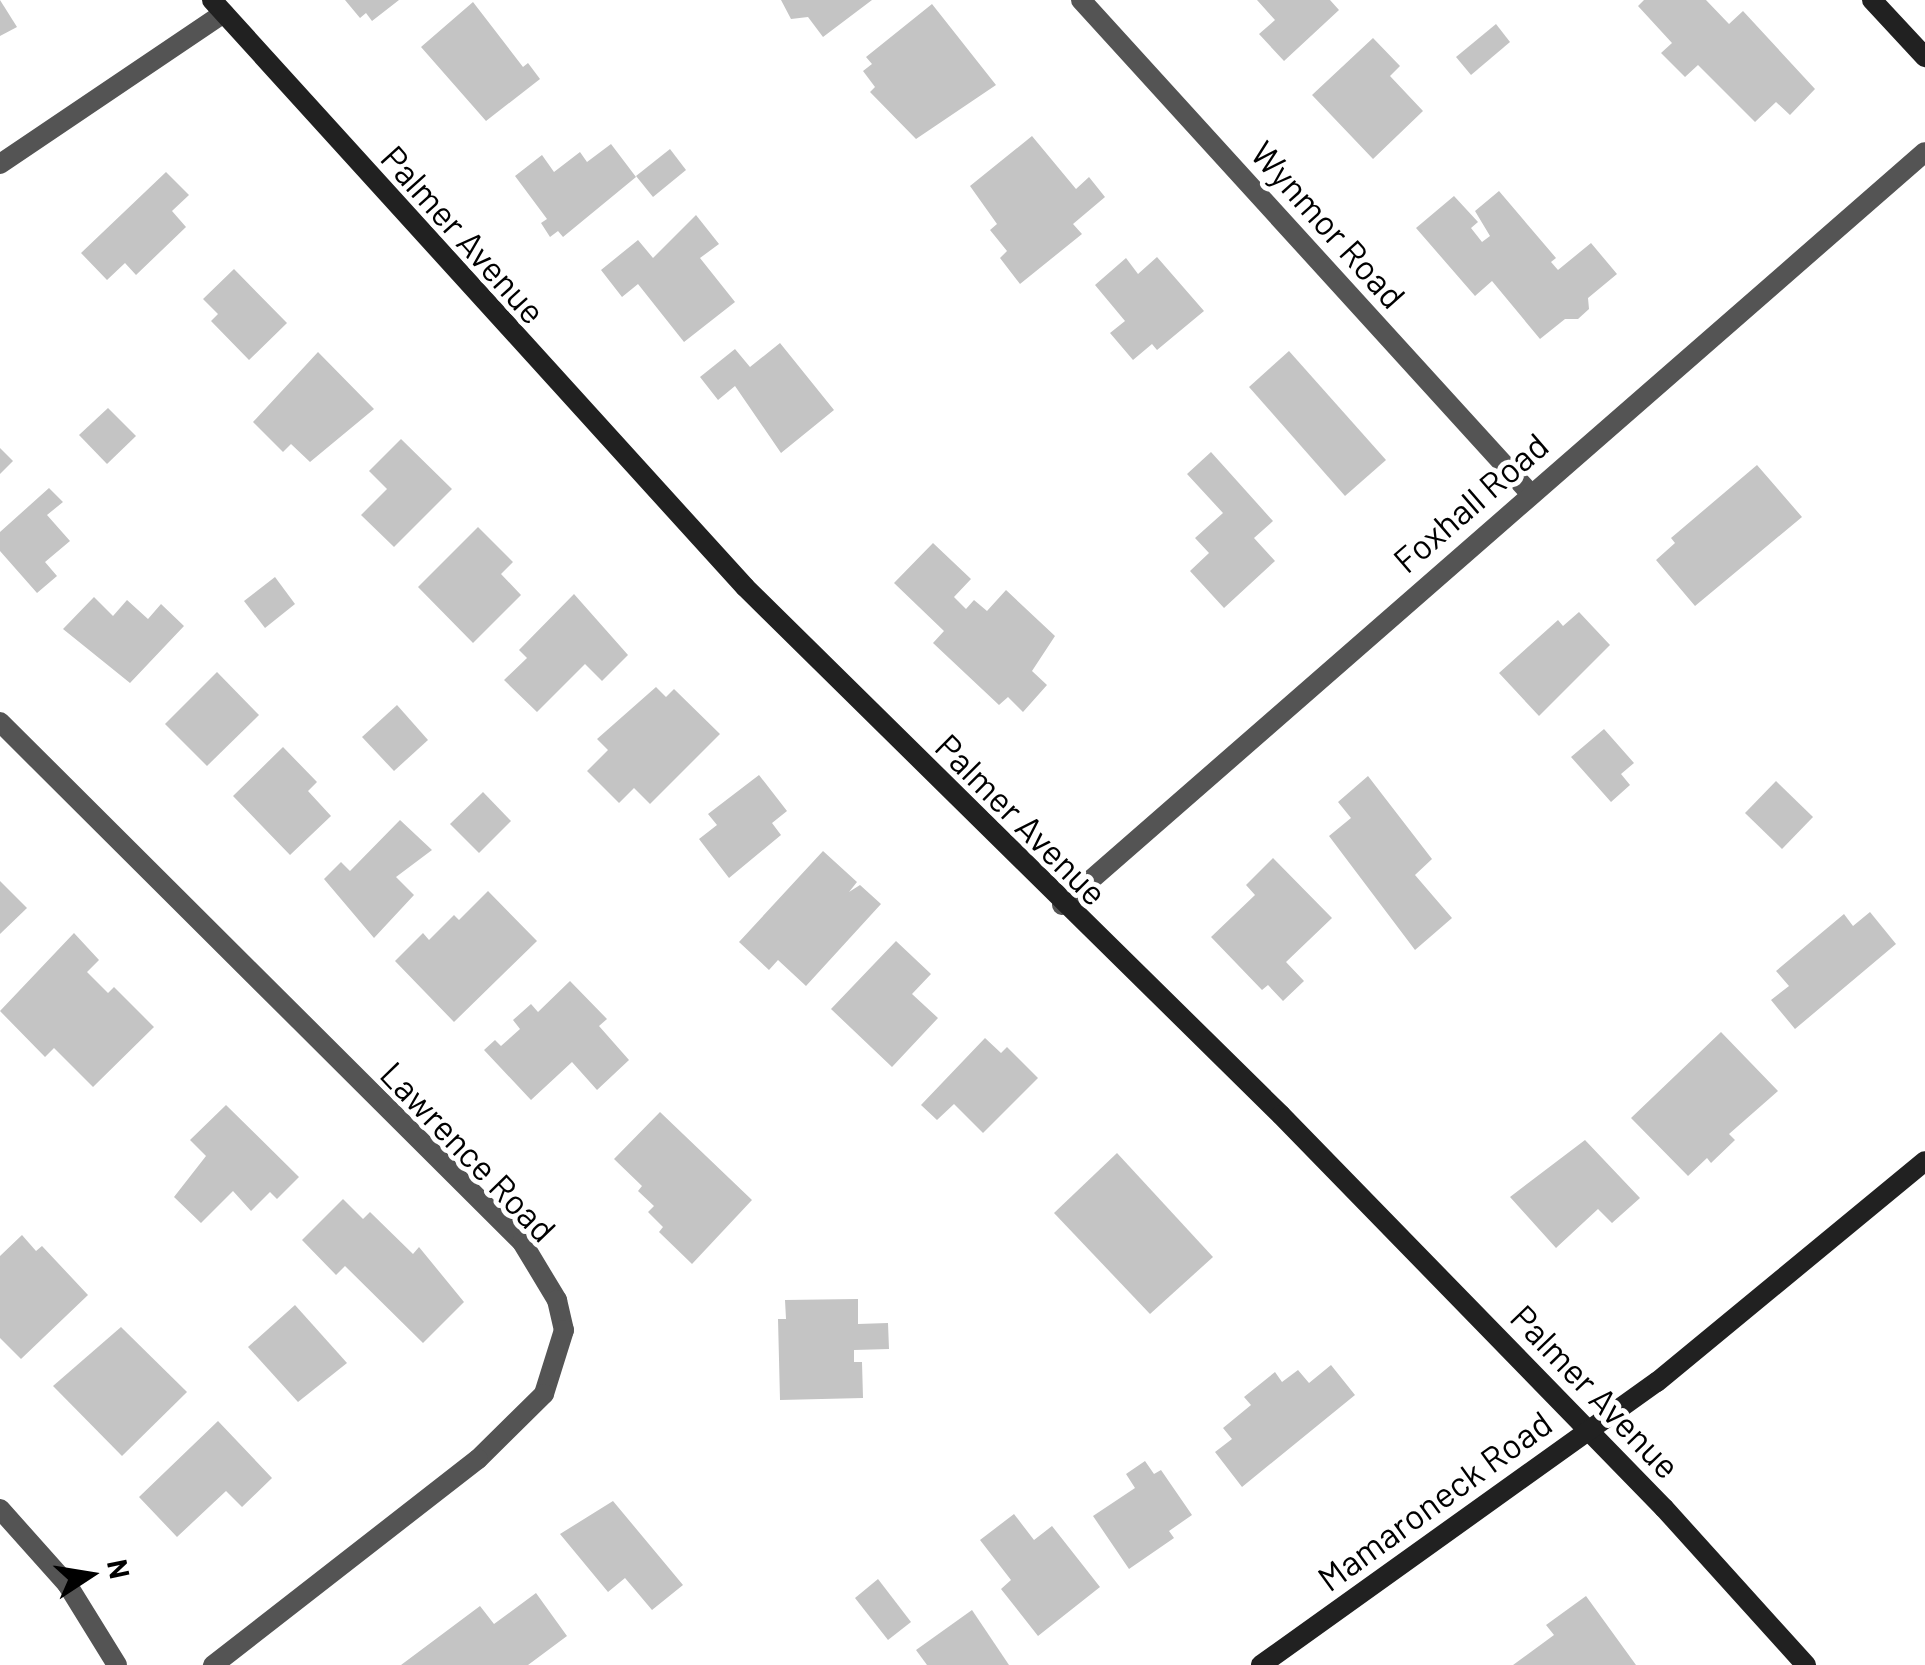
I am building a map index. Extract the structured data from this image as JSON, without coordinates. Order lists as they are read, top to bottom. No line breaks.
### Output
{"streets":{"main road":["Palmer Avenue","Mamaroneck Road"],"street":["Wynmor Road","Foxhall Road","Lawrence Road"]},"crossings":[["Wynmor Road","Foxhall Road"],["Palmer Avenue","Foxhall Road"],["Palmer Avenue","Mamaroneck Road"]],"north":"right"}
